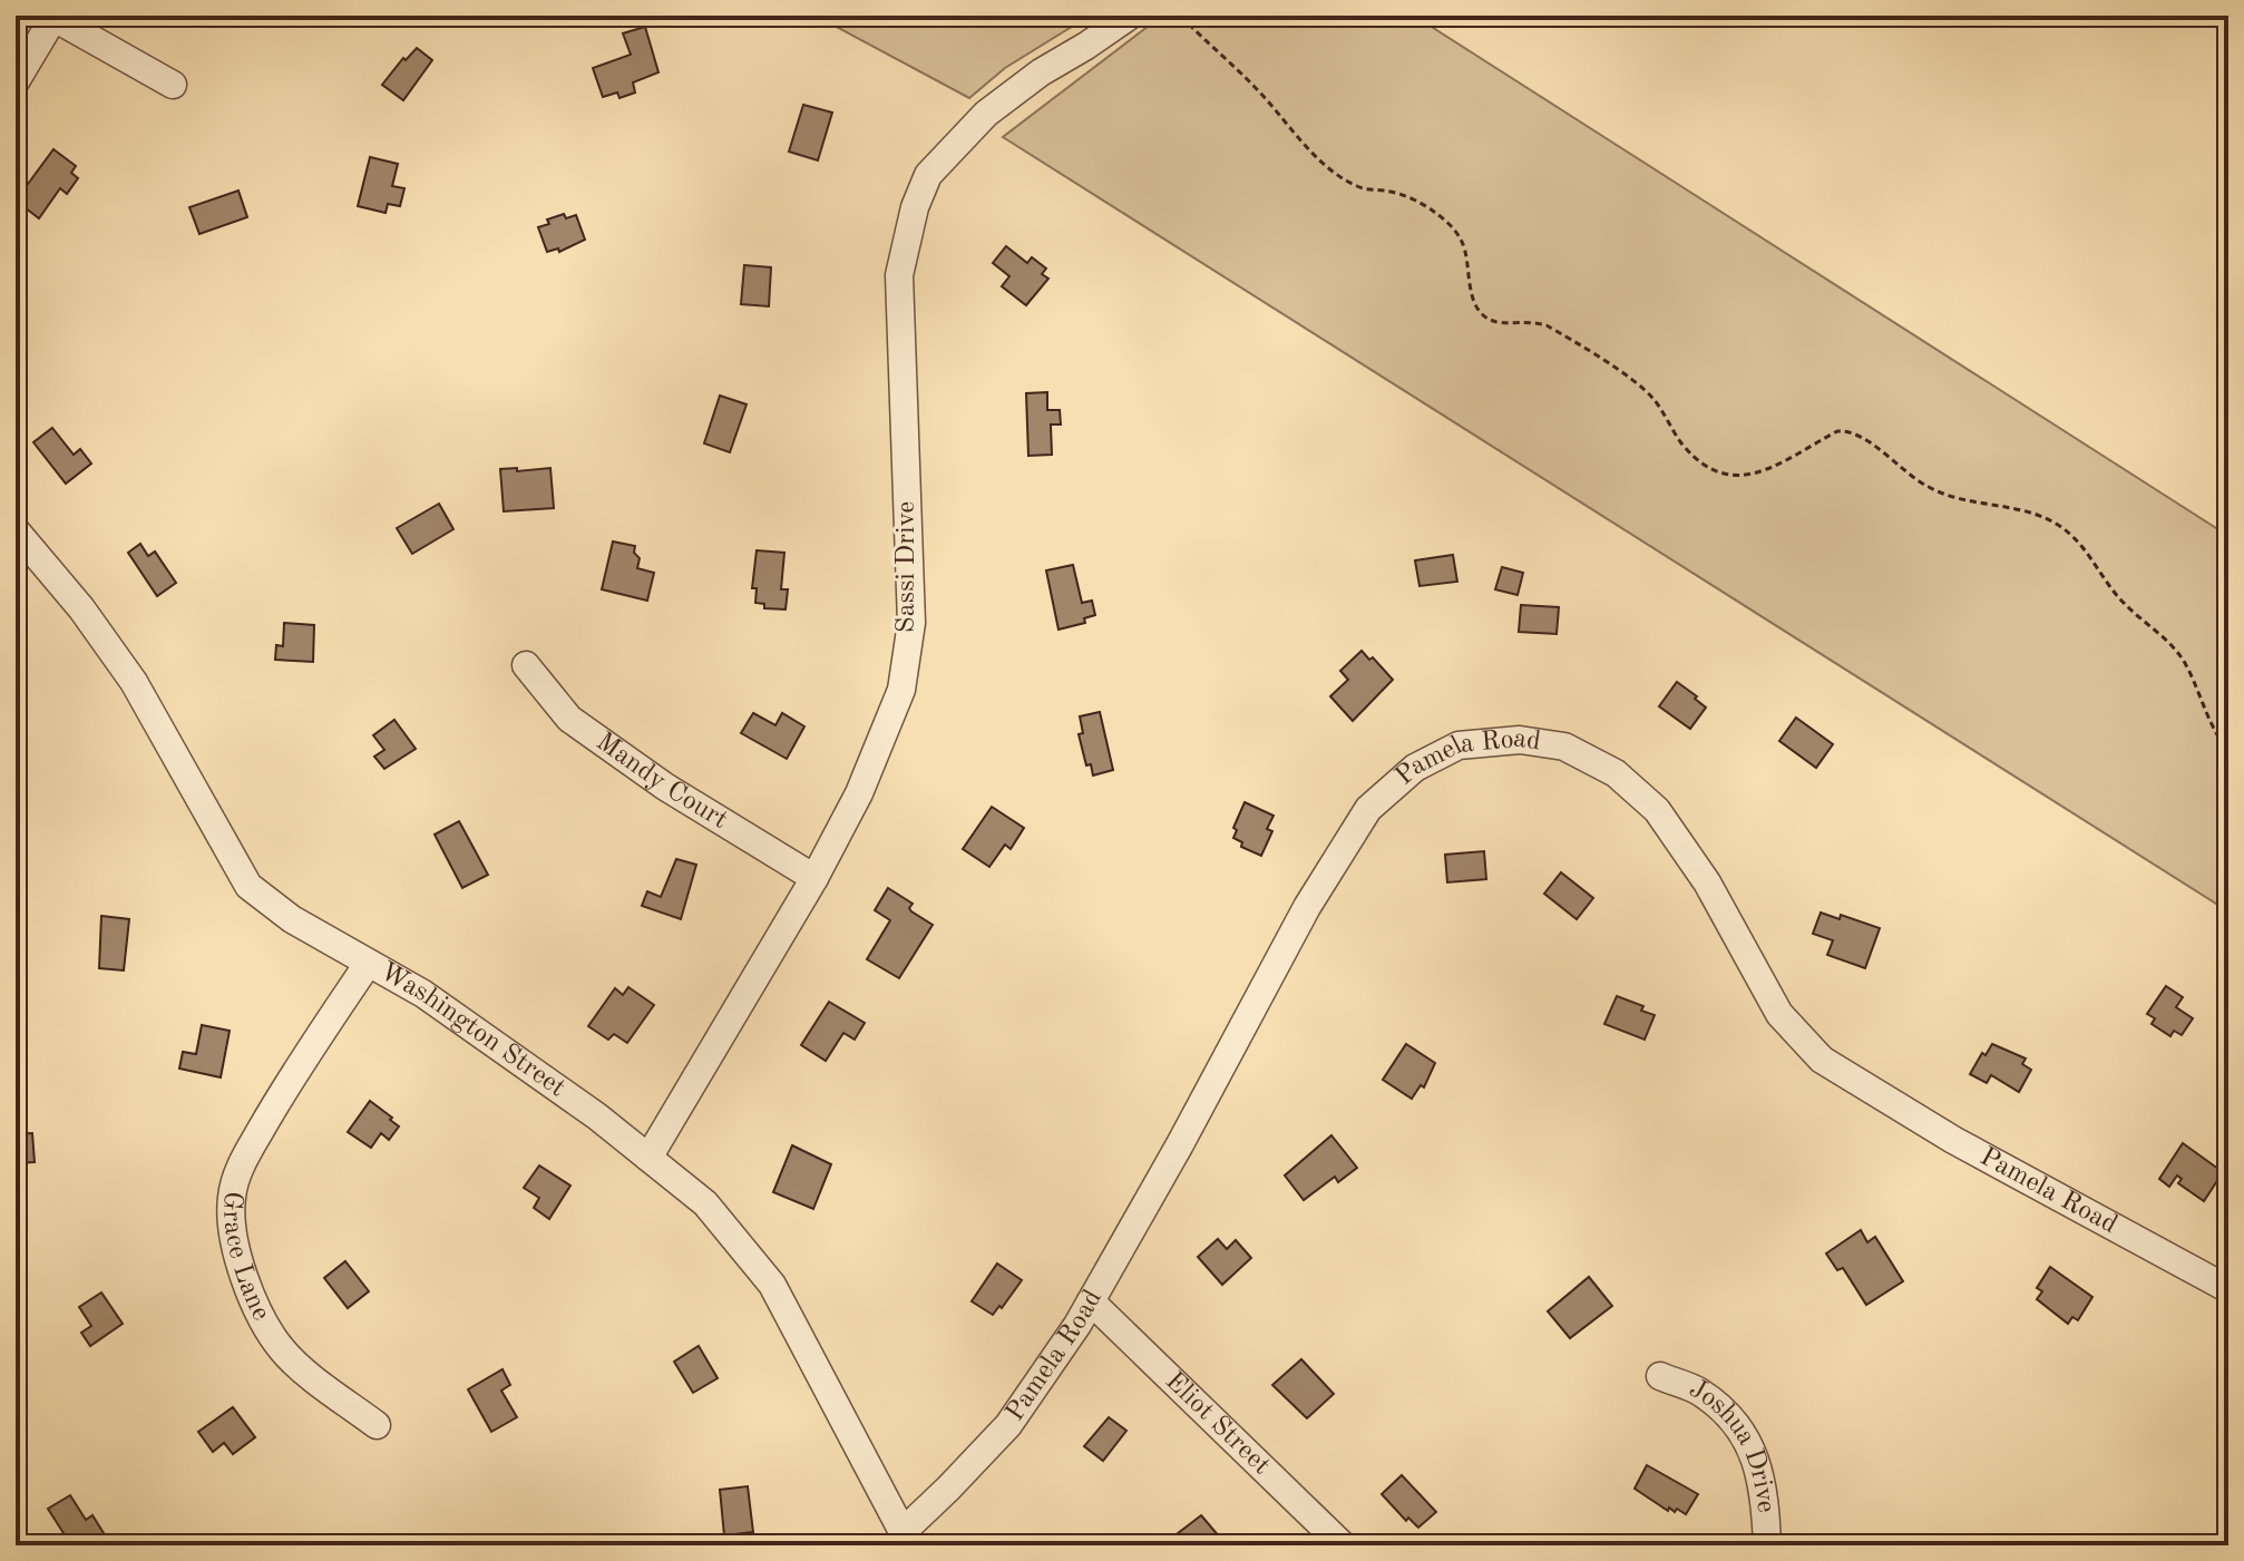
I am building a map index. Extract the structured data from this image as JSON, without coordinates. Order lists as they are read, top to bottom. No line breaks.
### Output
{"streets":{"street":["Sassi Drive","Pamela Road","Mandy Court","Washington Street","Grace Lane","Eliot Street","Joshua Drive"]},"crossings":[["Sassi Drive","Mandy Court"],["Sassi Drive","Washington Street"],["Pamela Road","Washington Street"],["Pamela Road","Eliot Street"],["Washington Street","Grace Lane"]]}
